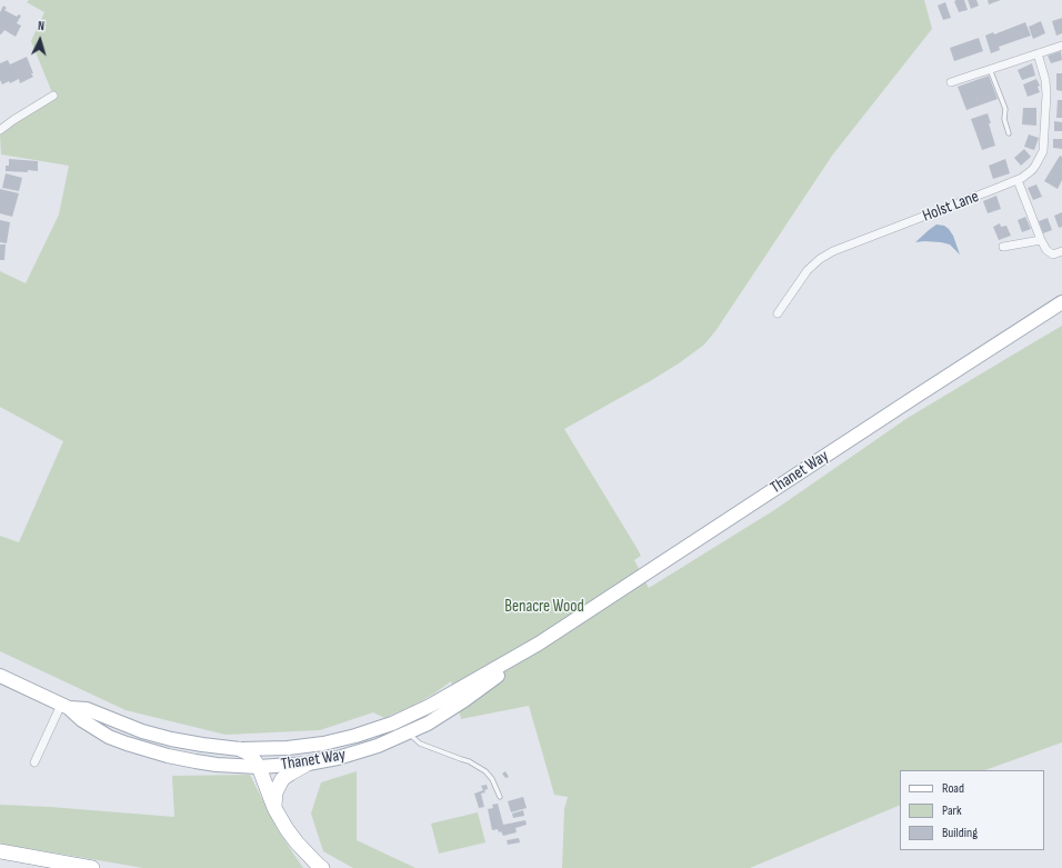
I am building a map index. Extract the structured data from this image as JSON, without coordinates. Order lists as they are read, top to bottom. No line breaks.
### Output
{"streets":{"main road":["Thanet Way"],"street":["Holst Lane"]},"parks":["Benacre Wood"],"legend":["Road","Park","Building"],"north":"top"}
